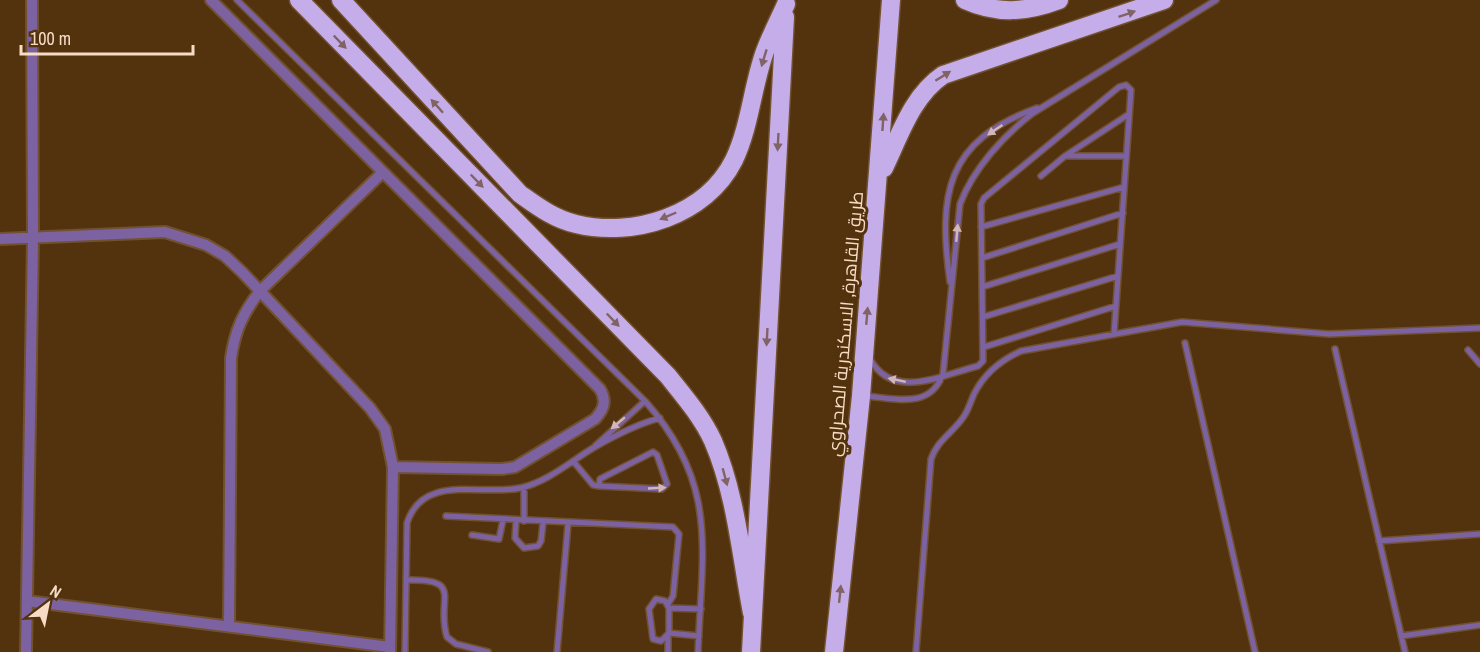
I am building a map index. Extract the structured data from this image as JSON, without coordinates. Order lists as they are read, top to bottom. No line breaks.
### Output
{"streets":{"highway":["طريق القاهرة, الاسكندرية الصحراوي"]},"scale_bar":"100 m","north":"top right"}
